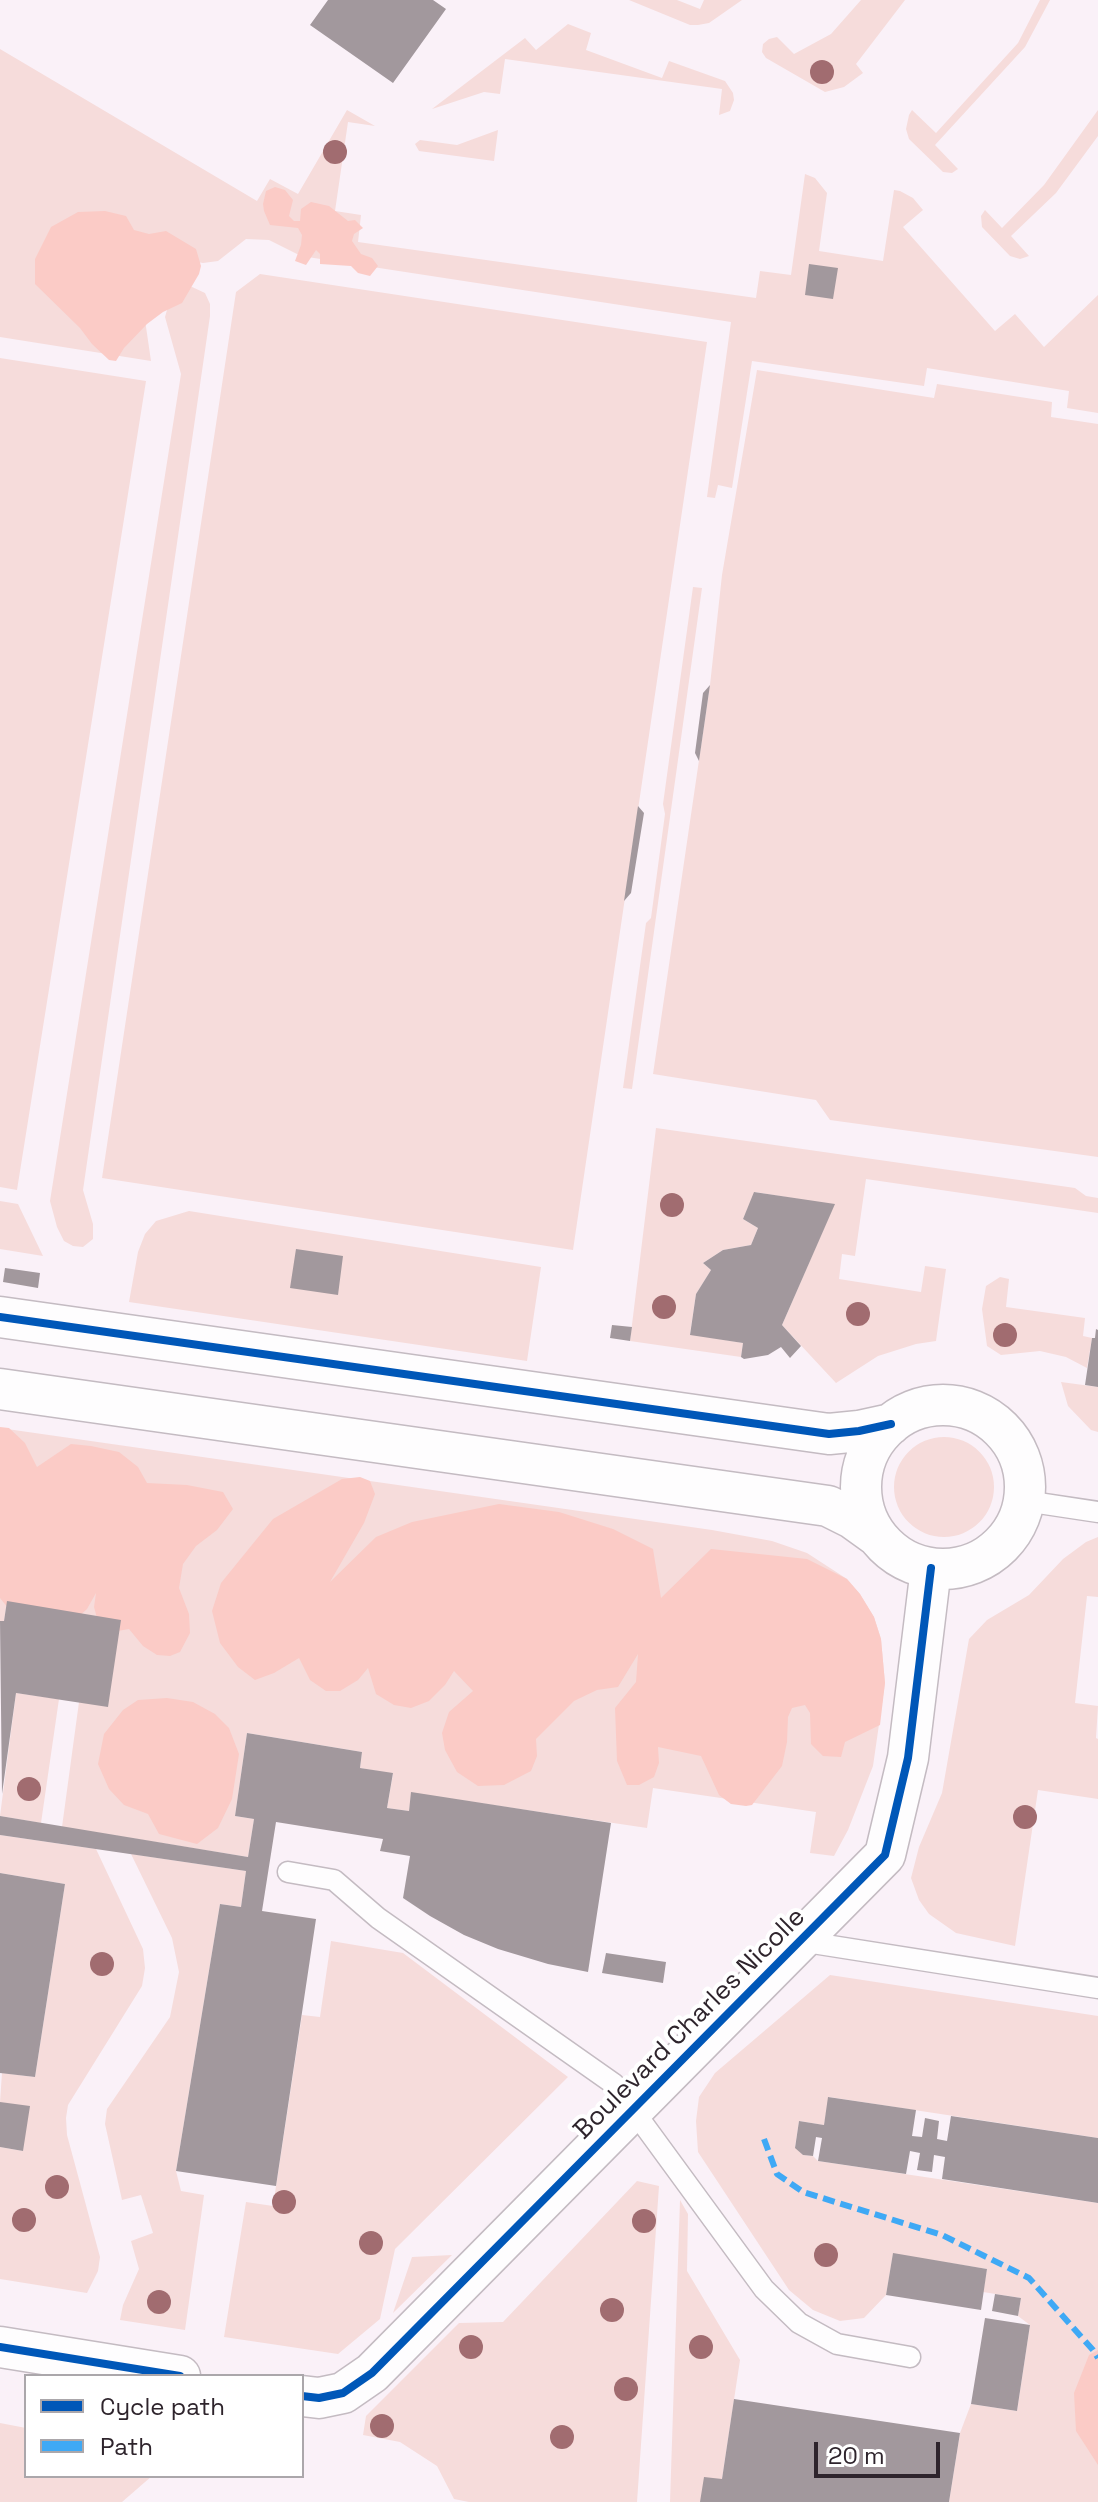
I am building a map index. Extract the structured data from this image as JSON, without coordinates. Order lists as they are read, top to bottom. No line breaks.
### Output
{"streets":{"street":["Boulevard Charles Nicolle"]},"legend":["Cycle path","Path"],"scale_bar":"20 m"}
